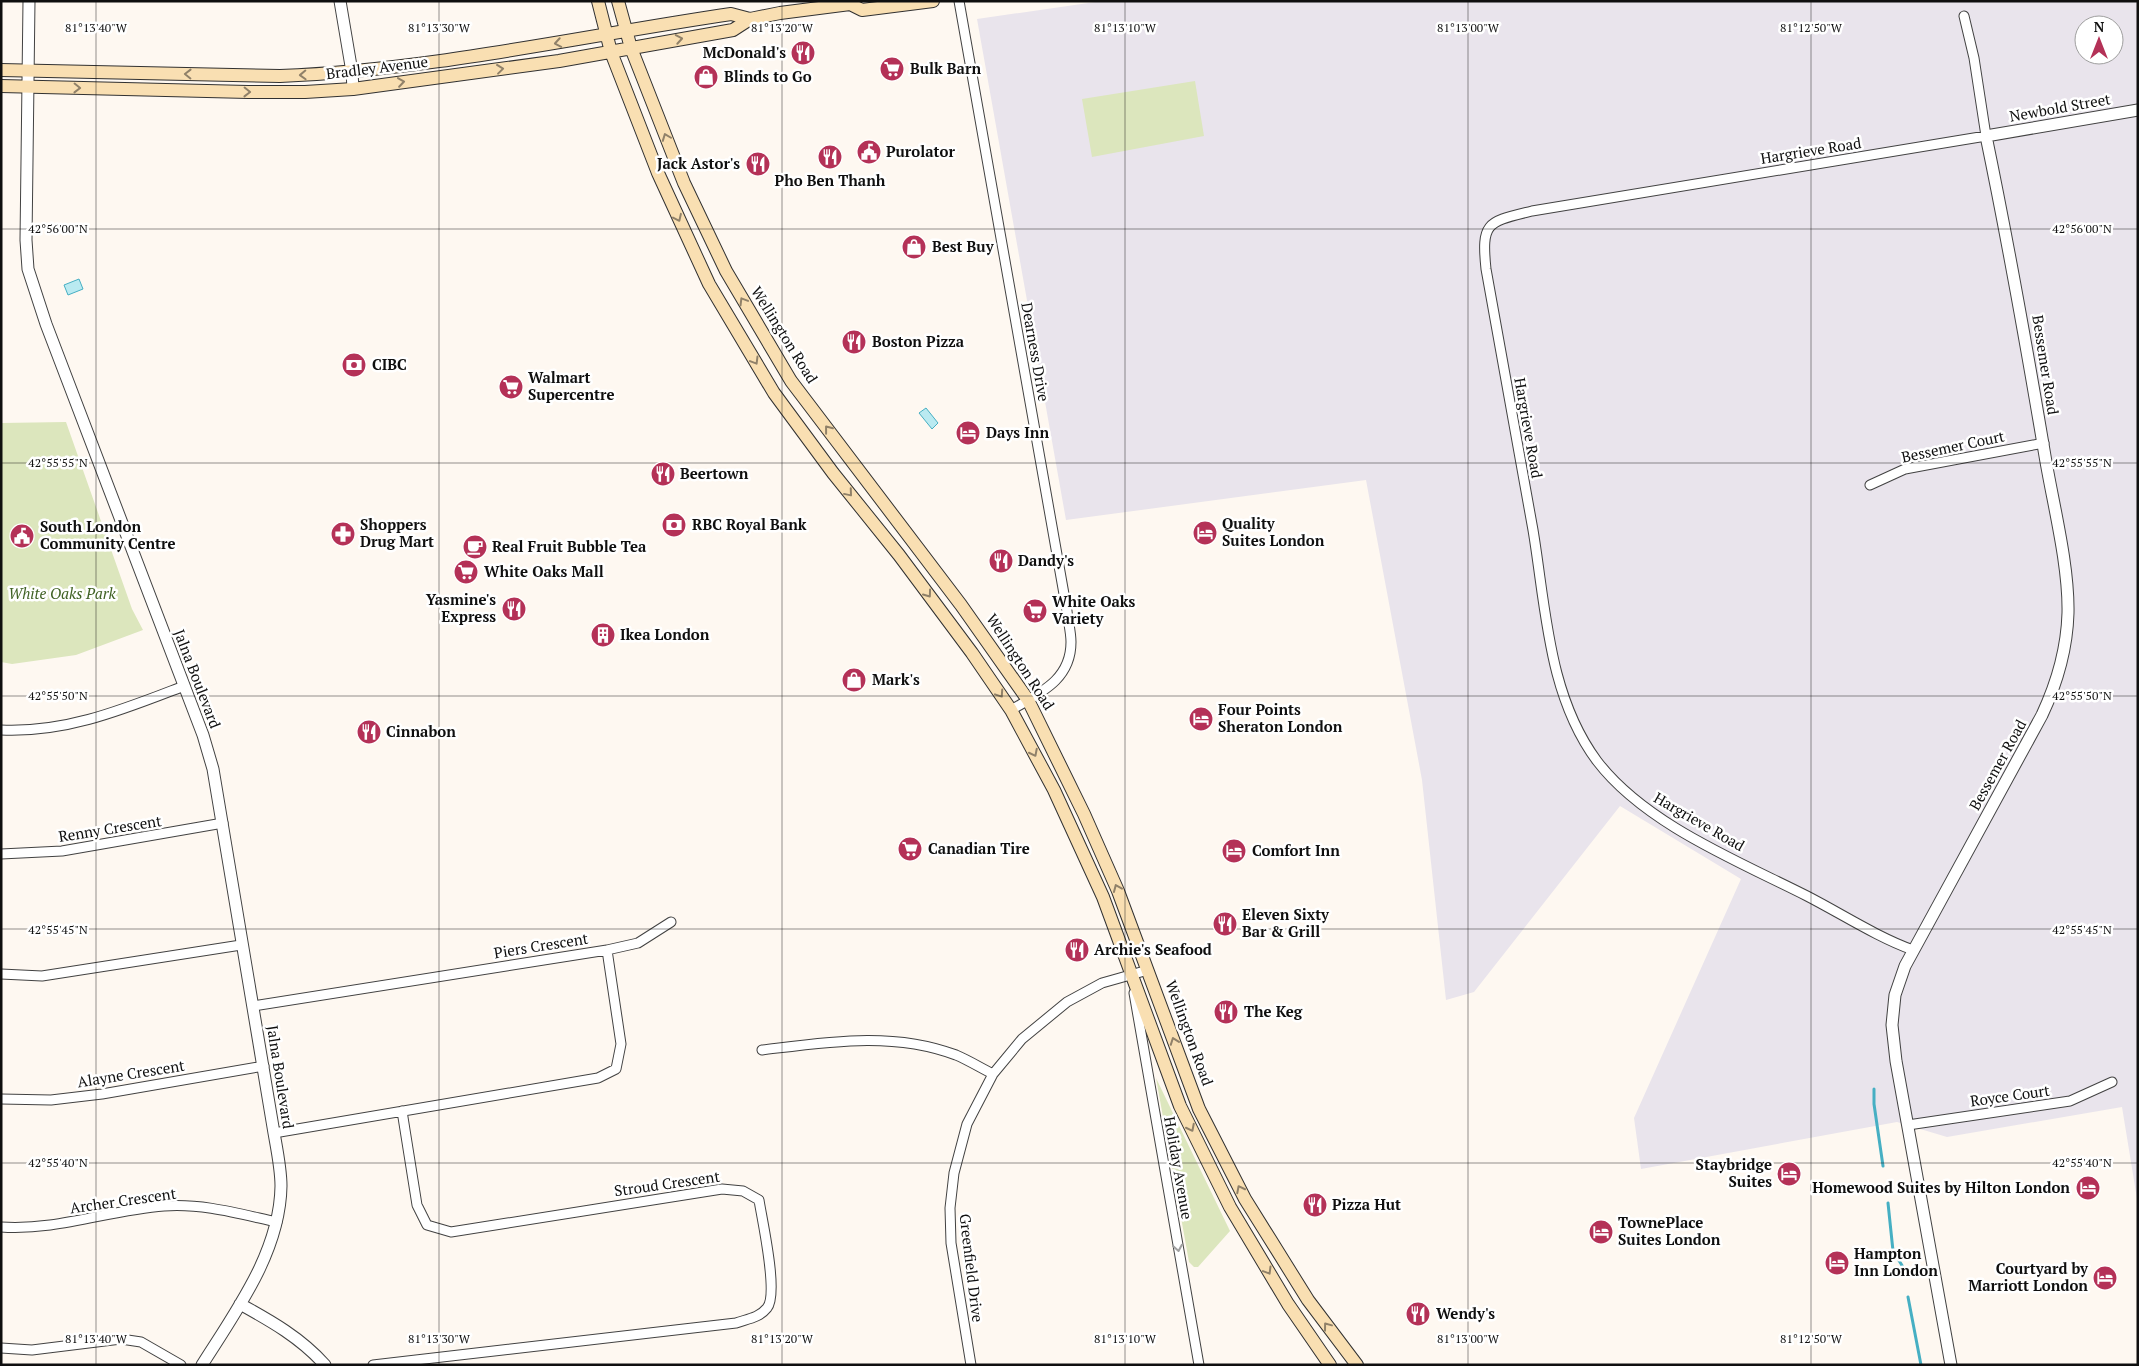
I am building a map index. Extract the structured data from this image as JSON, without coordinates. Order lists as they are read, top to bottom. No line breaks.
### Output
{"streets":{"main road":["Bradley Avenue","Wellington Road"],"street":["Newbold Street","Hargrieve Road","Dearness Drive","Bessemer Road","Bessemer Court","Jalna Boulevard","Renny Crescent","Piers Crescent","Alayne Crescent","Royce Court","Holiday Avenue","Stroud Crescent","Archer Crescent","Greenfield Drive"]},"crossings":[["Bradley Avenue","Wellington Road"],["Bradley Avenue","Jalna Boulevard"],["Newbold Street","Hargrieve Road"],["Newbold Street","Bessemer Road"],["Hargrieve Road","Bessemer Road"],["Wellington Road","Dearness Drive"],["Wellington Road","Greenfield Drive"],["Bessemer Road","Bessemer Court"],["Bessemer Road","Royce Court"],["Jalna Boulevard","Renny Crescent"],["Jalna Boulevard","Piers Crescent"],["Jalna Boulevard","Alayne Crescent"],["Jalna Boulevard","Archer Crescent"],["Piers Crescent","Stroud Crescent"],["Holiday Avenue","Greenfield Drive"]],"one_way":["Holiday Avenue"],"parks":["White Oaks Park"],"places":{"restaurant":["McDonald's","Pho Ben Thanh","Jack Astor's","Boston Pizza","Beertown","Dandy's","Yasmine's Express","Cinnabon","Eleven Sixty Bar & Grill","Archie's Seafood","The Keg","Pizza Hut","Wendy's"],"supermarket":["Bulk Barn","Walmart Supercentre","White Oaks Mall","White Oaks Variety","Canadian Tire"],"shop":["Blinds to Go","Best Buy","Mark's"],"public building":["Purolator","South London Community Centre"],"bank":["CIBC","RBC Royal Bank"],"hotel":["Days Inn","Quality Suites London","Four Points Sheraton London","Comfort Inn","Staybridge Suites","Homewood Suites by Hilton London","TownePlace Suites London","Hampton Inn London","Courtyard by Marriott London"],"pharmacy":["Shoppers Drug Mart"],"cafe":["Real Fruit Bubble Tea"],"building":["Ikea London"]},"north":"top","coordinates":["81°13'40\"W","81°13'30\"W","81°13'20\"W","81°13'10\"W","81°13'00\"W","81°12'50\"W","42°56'00\"N","42°55'55\"N","42°55'50\"N","42°55'45\"N","42°55'40\"N"]}
